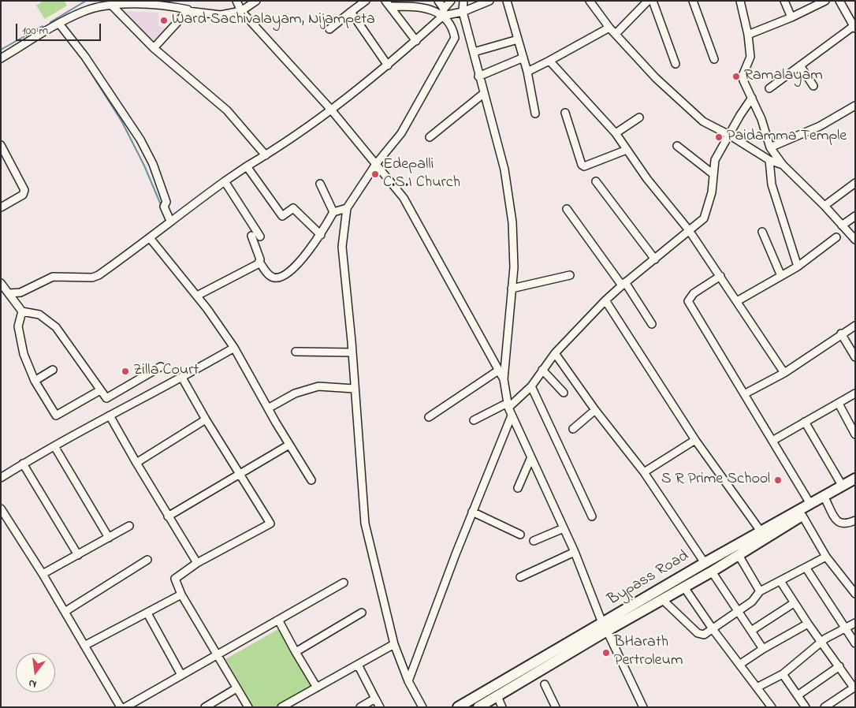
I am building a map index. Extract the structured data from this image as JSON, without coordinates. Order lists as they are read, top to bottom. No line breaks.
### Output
{"streets":{"main road":["Bypass Road"]},"places":["Ward Sachivalayam, Nijampeta","Ramalayam","Paidamma Temple","Edepalli C.S.I Church","Zilla Court","S R Prime School","BHarath Pertroleum"],"scale_bar":"100 m","north":"bottom"}
